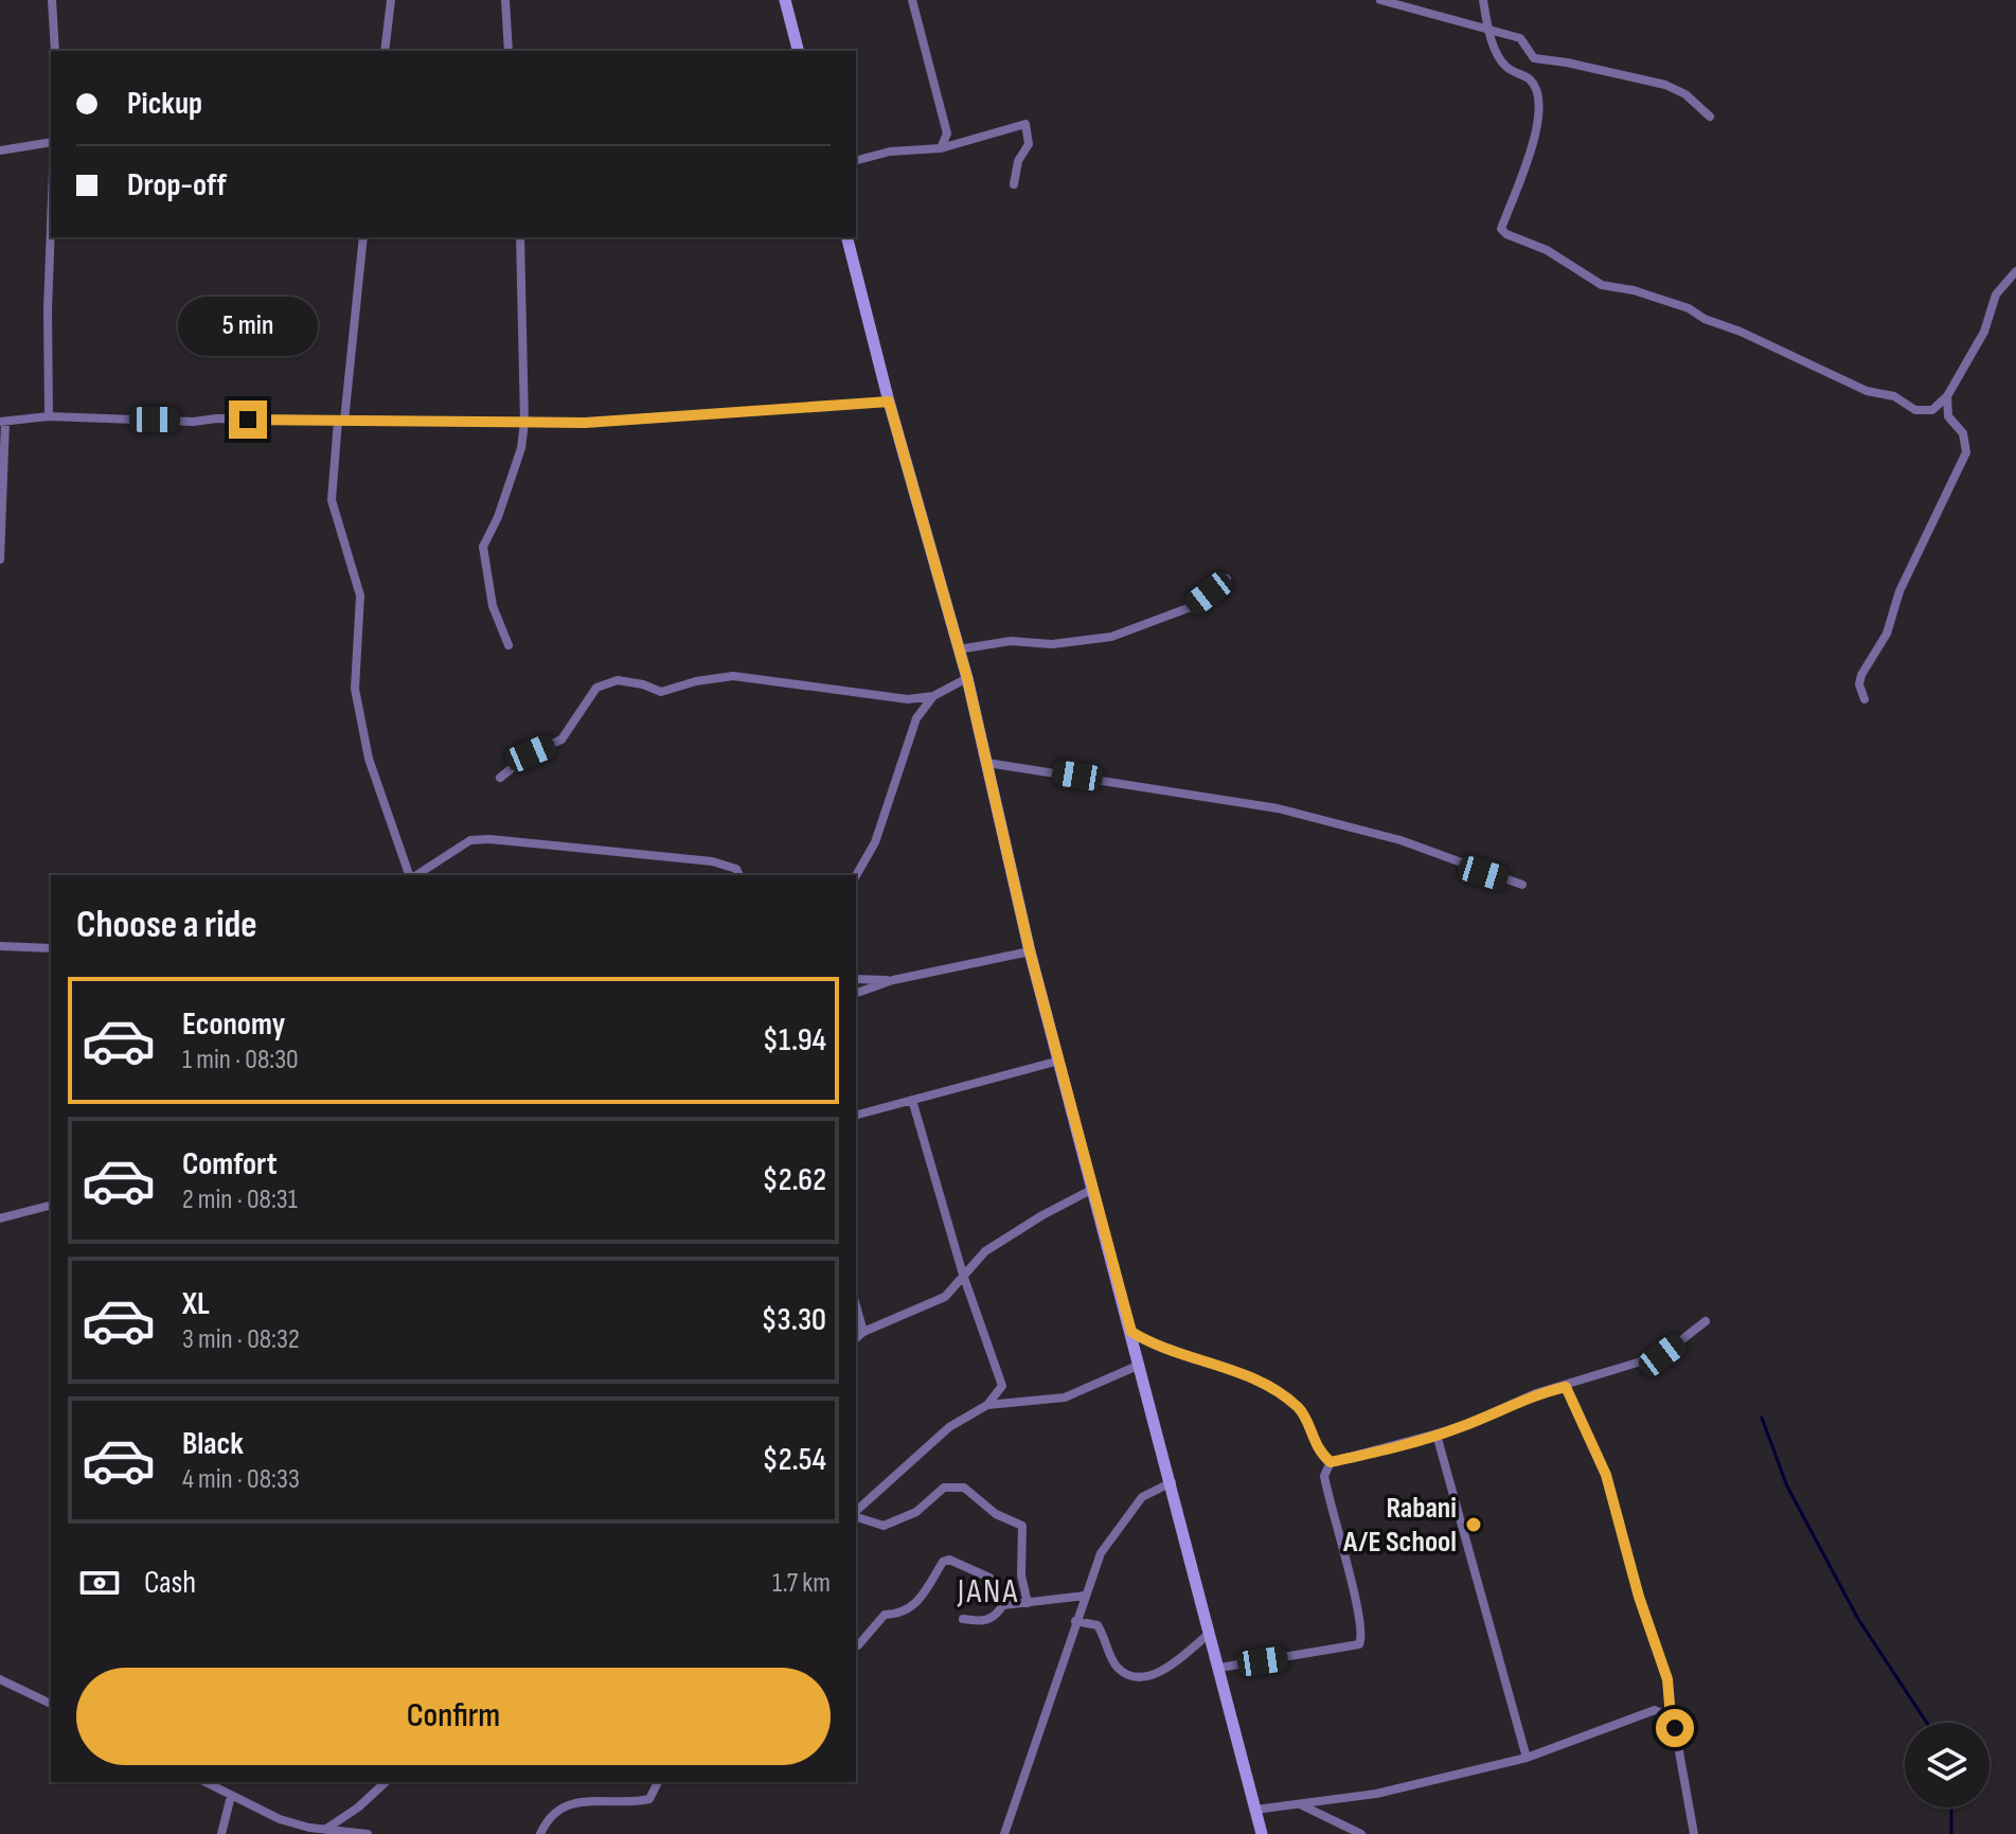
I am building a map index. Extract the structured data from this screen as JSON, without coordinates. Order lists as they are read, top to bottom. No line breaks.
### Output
{"districts":["JANA"],"places":["Rabani A/E School"],"page":{"banner":["Pickup","Drop-off"],"bubble":"5 min","heading":"Choose a ride","list":[{"name":"Economy","note":"1 min · 08:30","value":"$1.94"},{"name":"Comfort","note":"2 min · 08:31","value":"$2.62"},{"name":"XL","note":"3 min · 08:32","value":"$3.30"},{"name":"Black","note":"4 min · 08:33","value":"$2.54"}],"pay":["Cash","1.7 km"],"buttons":"Confirm"}}
